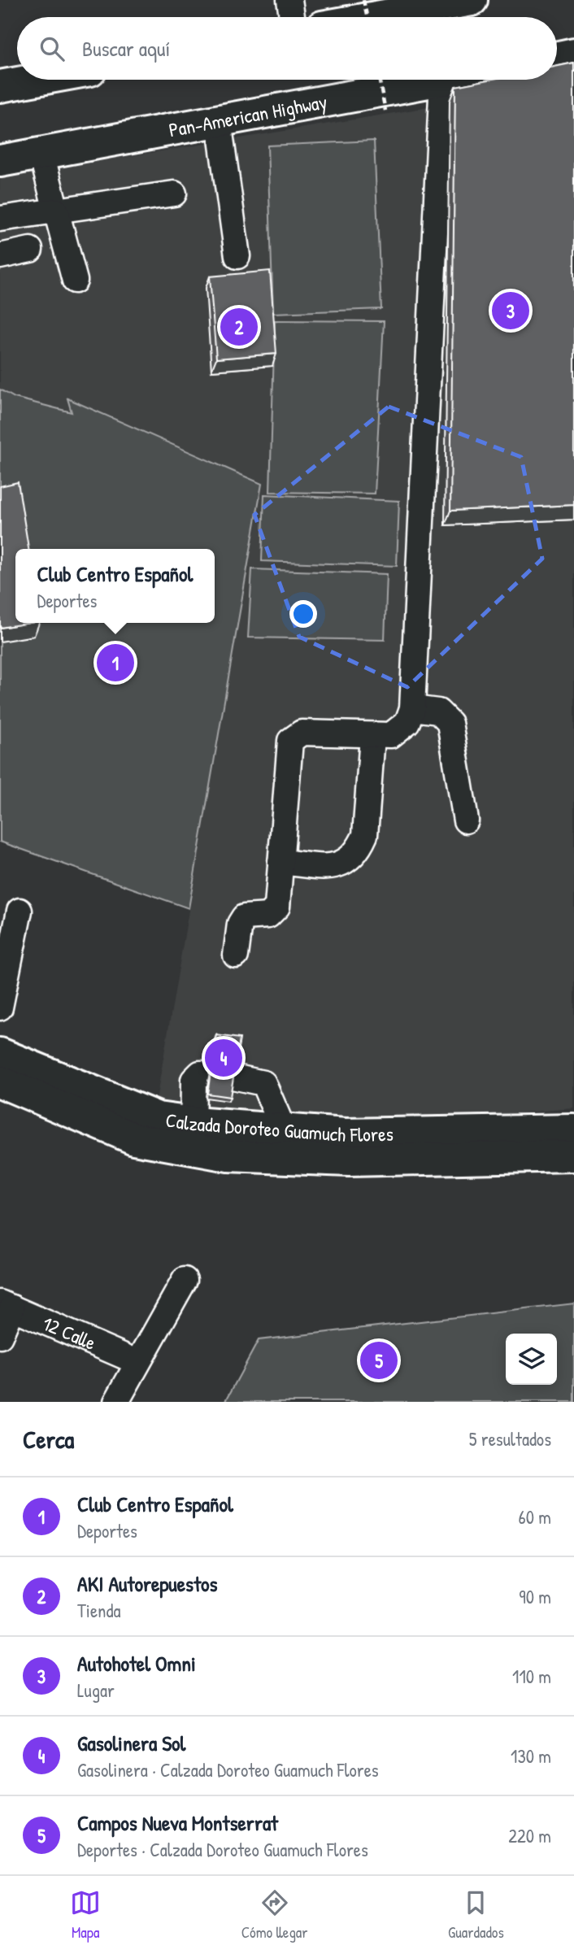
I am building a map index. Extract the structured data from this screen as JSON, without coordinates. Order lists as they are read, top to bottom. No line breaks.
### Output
{"streets":{"main road":["Pan-American Highway","Calzada Doroteo Guamuch Flores"],"street":["12 Calle"]},"page":{"search":"Buscar aquí","pins":["3","2","1","4","5"],"popup":["Club Centro Español","Deportes"],"heading":["Cerca","5 resultados"],"list":[{"mark":"1","name":"Club Centro Español","note":"Deportes","value":"60 m"},{"mark":"2","name":"AKI Autorepuestos","note":"Tienda","value":"90 m"},{"mark":"3","name":"Autohotel Omni","note":"Lugar","value":"110 m"},{"mark":"4","name":"Gasolinera Sol","note":"Gasolinera · Calzada Doroteo Guamuch Flores","value":"130 m"},{"mark":"5","name":"Campos Nueva Montserrat","note":"Deportes · Calzada Doroteo Guamuch Flores","value":"220 m"}],"nav":["Mapa","Cómo llegar","Guardados"]}}
